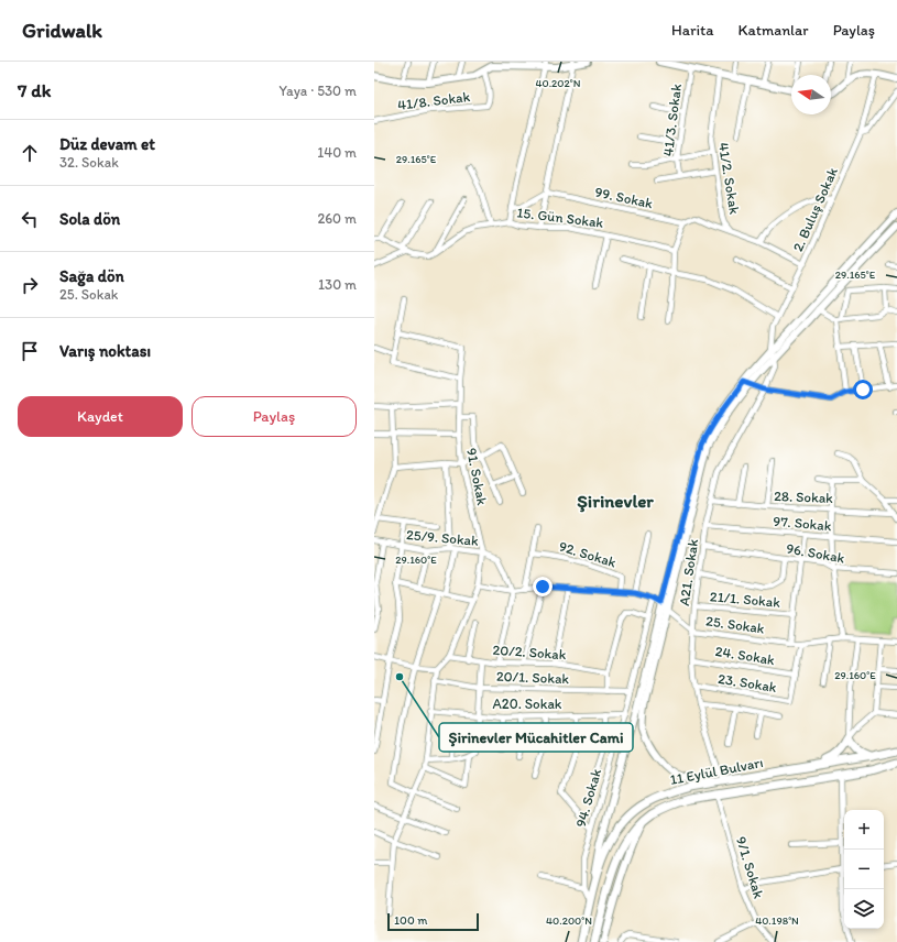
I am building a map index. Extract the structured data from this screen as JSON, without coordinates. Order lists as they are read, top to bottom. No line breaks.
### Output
{"streets":{"main road":["11 Eylül Bulvarı"],"street":["41/8. Sokak","41/3. Sokak","41/2. Sokak","99. Sokak","2. Buluş Sokak","15. Gün Sokak","91. Sokak","28. Sokak","97. Sokak","25/9. Sokak","96. Sokak","92. Sokak","A21. Sokak","21/1. Sokak","25. Sokak","20/2. Sokak","24. Sokak","20/1. Sokak","23. Sokak","A20. Sokak","94. Sokak","9/1. Sokak"]},"crossings":[["41/2. Sokak","99. Sokak"],["99. Sokak","2. Buluş Sokak"],["2. Buluş Sokak","A21. Sokak"],["91. Sokak","25/9. Sokak"],["28. Sokak","A21. Sokak"],["97. Sokak","A21. Sokak"],["25/9. Sokak","25. Sokak"],["96. Sokak","A21. Sokak"],["92. Sokak","25. Sokak"],["A21. Sokak","21/1. Sokak"],["A21. Sokak","25. Sokak"],["A21. Sokak","24. Sokak"],["A21. Sokak","23. Sokak"],["A21. Sokak","11 Eylül Bulvarı"],["25. Sokak","23. Sokak"],["25. Sokak","94. Sokak"],["24. Sokak","23. Sokak"],["20/1. Sokak","94. Sokak"],["A20. Sokak","94. Sokak"],["11 Eylül Bulvarı","94. Sokak"],["11 Eylül Bulvarı","9/1. Sokak"]],"districts":["Şirinevler"],"places":["Şirinevler Mücahitler Cami"],"scale_bar":"100 m","north":"left","page":{"header":"Gridwalk","nav":["Harita","Katmanlar","Paylaş"],"heading":["7 dk","Yaya · 530 m"],"list":[["Düz devam et","32. Sokak","140 m"],["Sola dön","260 m"],["Sağa dön","25. Sokak","130 m"],"Varış noktası"],"buttons":["Kaydet","Paylaş"],"map_buttons":["+","−"],"scale":"100 m"},"coordinates":["40.202°N","29.165°E","29.160°E","40.200°N","40.198°N"]}
